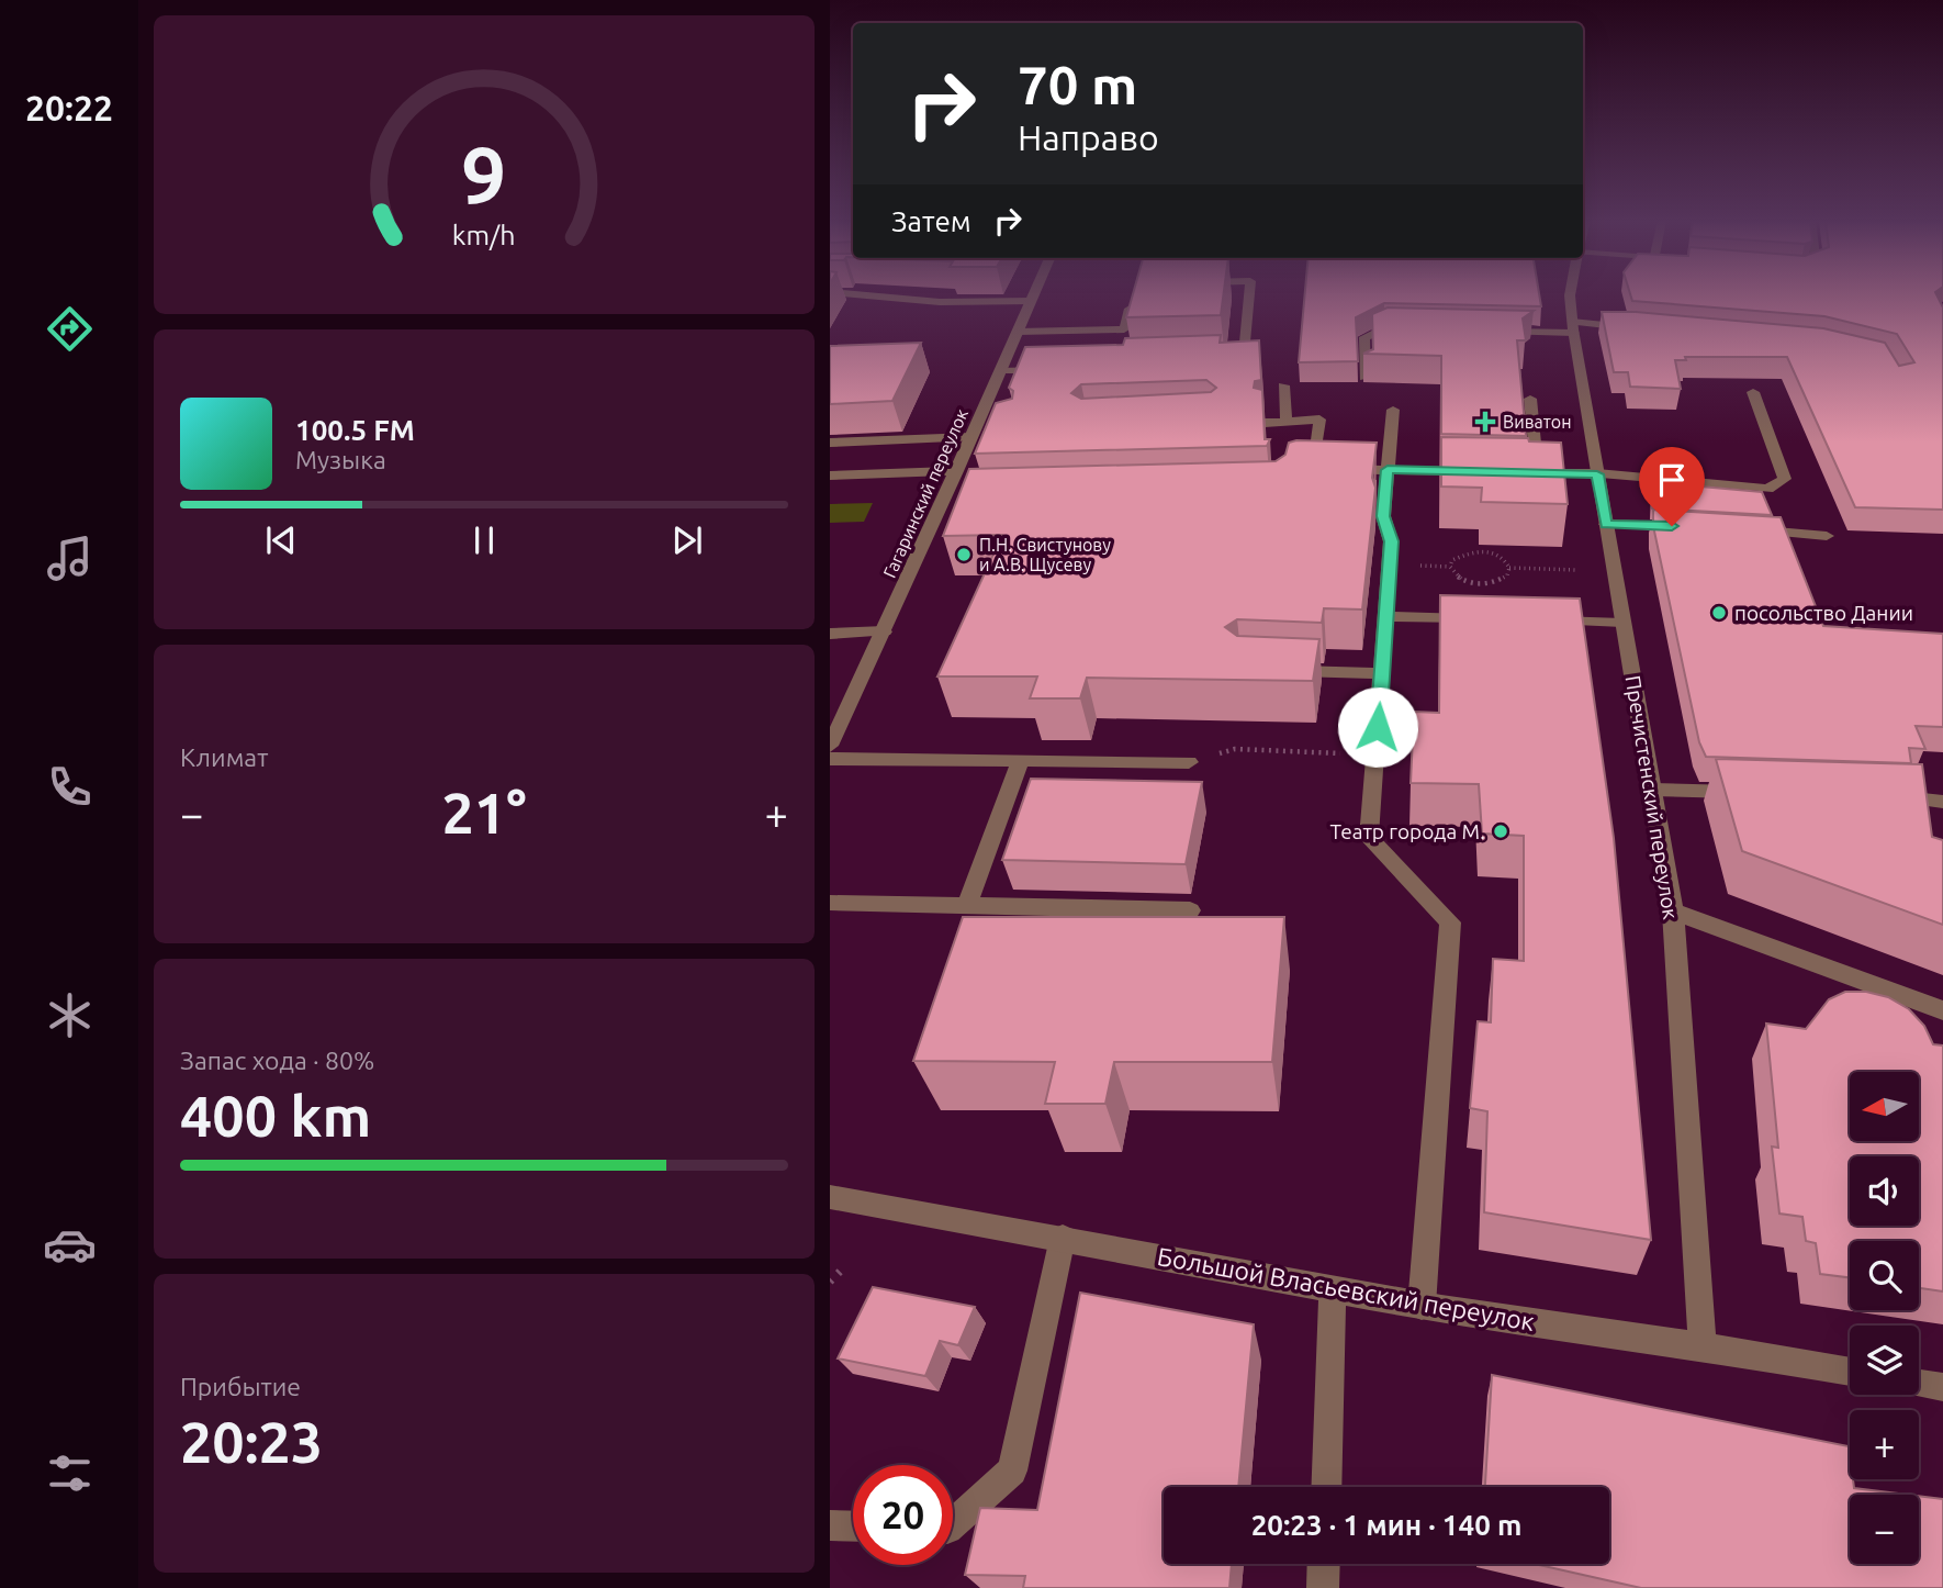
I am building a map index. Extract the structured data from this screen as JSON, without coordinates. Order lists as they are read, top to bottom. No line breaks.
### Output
{"streets":{"street":["Гагаринский переулок","Пречистенский переулок","Большой Власьевский переулок"]},"crossings":[["Пречистенский переулок","Большой Власьевский переулок"]],"places":{"health":["Виватон"],"other":["П.Н. Свистунову и А.В. Щусеву","посольство Дании","Театр города М."]},"north":"left","page":{"tabs":"20:22","turn":["70 m","Направо"],"then":"Затем","song":["100.5 FM","Музыка"],"tile":["Климат",["Запас хода · 80%","400 km"],["Прибытие","20:23"]],"heat":["−","21°","+"],"map_buttons":["+","−"],"limit":"20","trip":"20:23 · 1 мин · 140 m","gauge":["9","km/h"]}}
